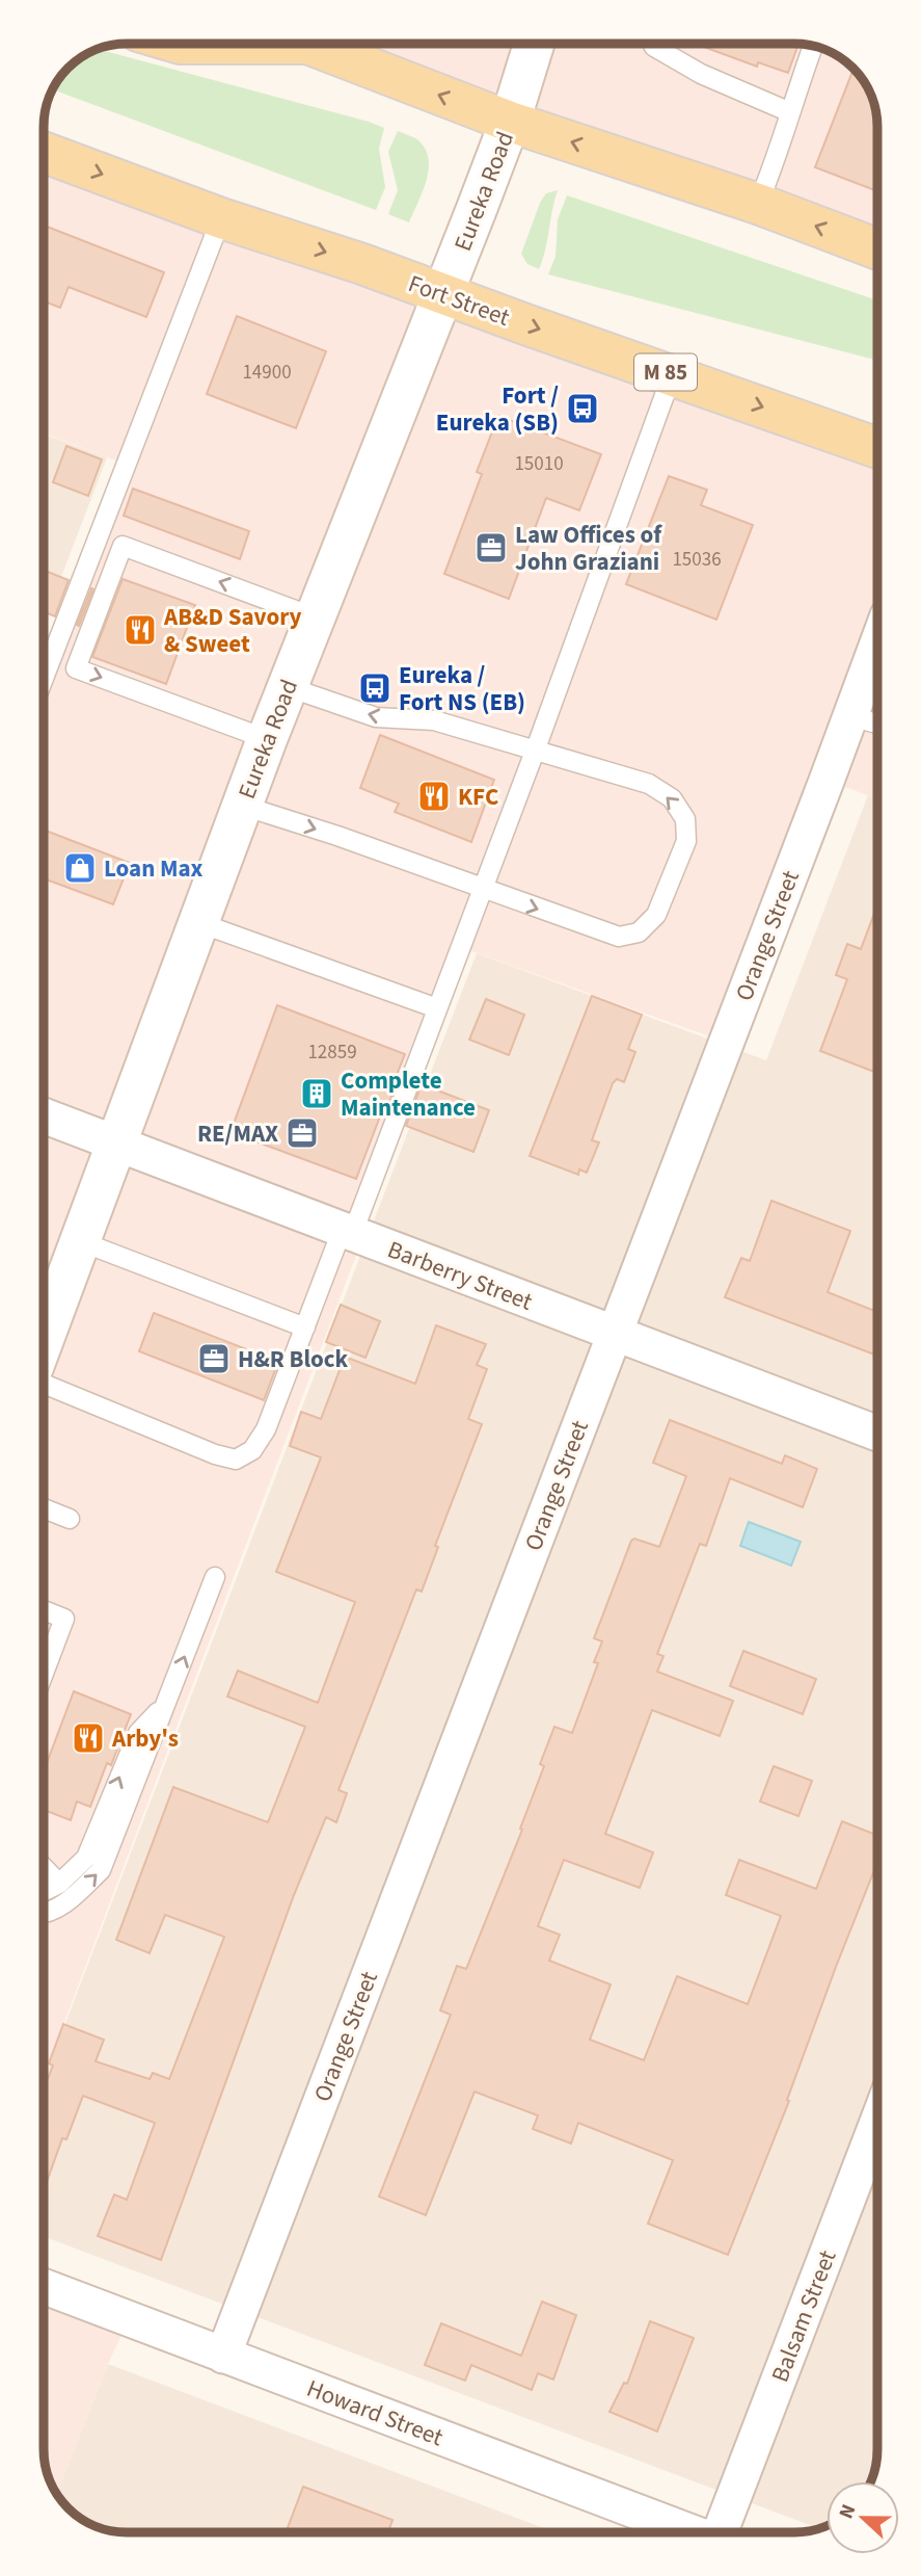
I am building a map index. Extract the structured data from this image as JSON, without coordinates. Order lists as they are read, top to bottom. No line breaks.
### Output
{"streets":{"main road":["Eureka Road","Fort Street","M 85"],"street":["Orange Street","Barberry Street","Balsam Street","Howard Street"]},"crossings":[["Eureka Road","Fort Street"],["Eureka Road","Barberry Street"],["Orange Street","Barberry Street"],["Orange Street","Howard Street"]],"places":{"bus stop":["Fort / Eureka (SB)","Eureka / Fort NS (EB)"],"office":["Law Offices of John Graziani","RE/MAX","H&R Block"],"restaurant":["AB&D Savory & Sweet","KFC","Arby's"],"shop":["Loan Max"],"building":["Complete Maintenance"]},"house_numbers":["14900","15010","15036","12859"],"north":"left"}
